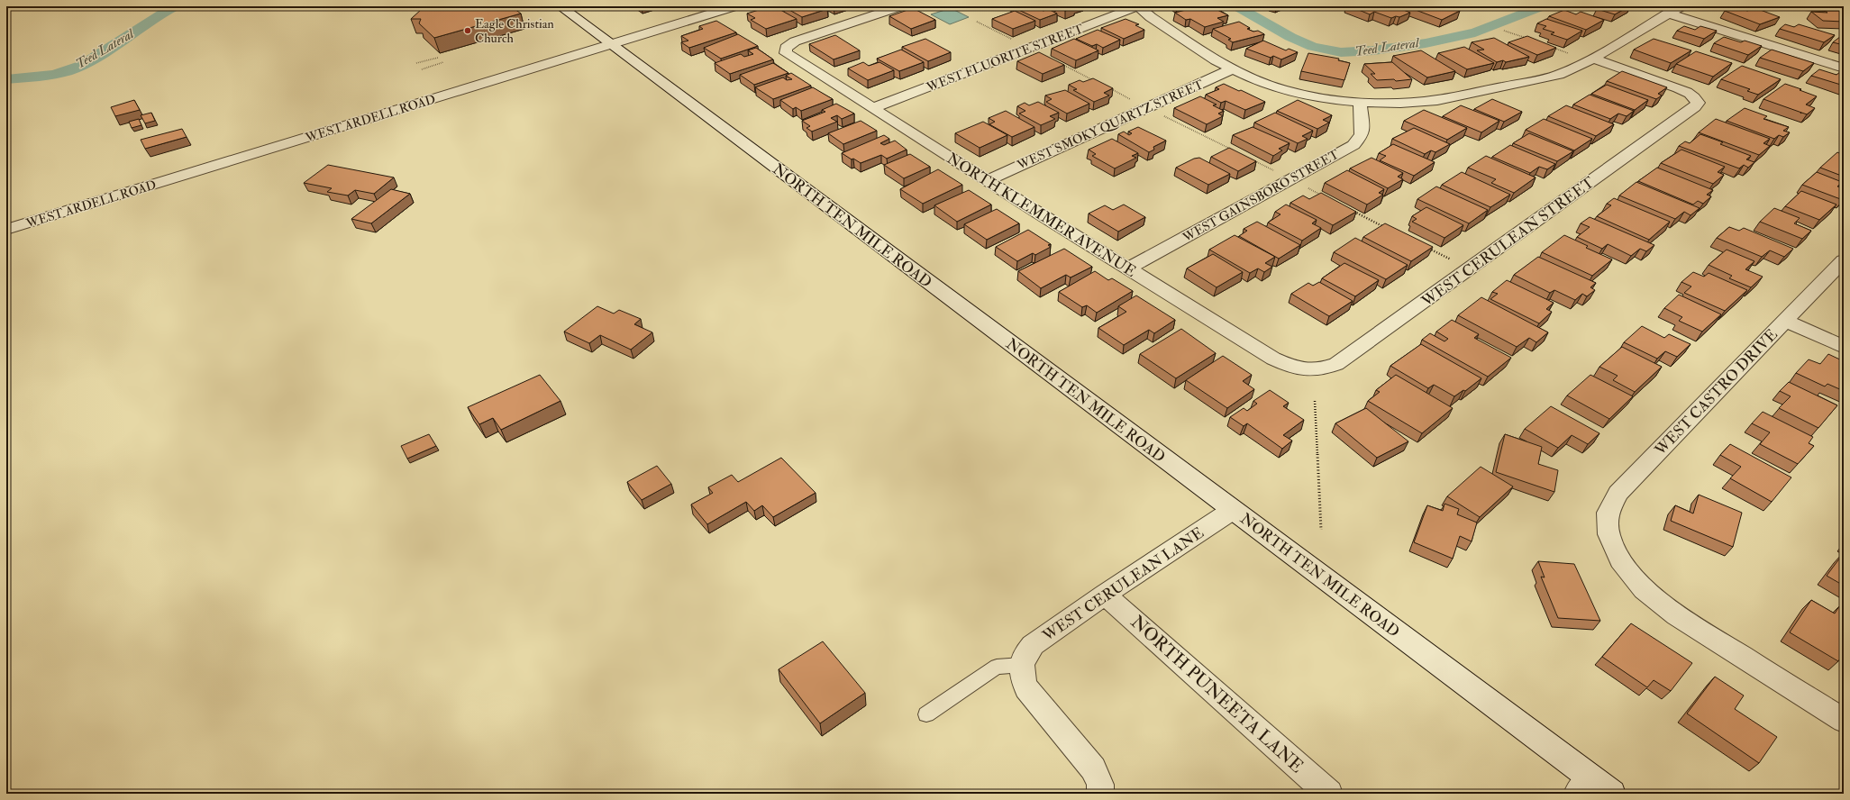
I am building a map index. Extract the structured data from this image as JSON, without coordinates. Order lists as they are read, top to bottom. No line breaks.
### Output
{"streets":{"street":["WEST FLUORITE STREET","WEST ARDELL ROAD","WEST SMOKY QUARTZ STREET","WEST GAINSBORO STREET","NORTH KLEMMER AVENUE","NORTH TEN MILE ROAD","WEST CERULEAN STREET","WEST CASTRO DRIVE","WEST CERULEAN LANE","NORTH PUNEETA LANE"]},"crossings":[["WEST FLUORITE STREET","NORTH KLEMMER AVENUE"],["WEST ARDELL ROAD","NORTH TEN MILE ROAD"],["WEST SMOKY QUARTZ STREET","NORTH KLEMMER AVENUE"],["WEST GAINSBORO STREET","NORTH KLEMMER AVENUE"],["NORTH KLEMMER AVENUE","WEST CERULEAN STREET"],["NORTH TEN MILE ROAD","WEST CERULEAN LANE"],["WEST CERULEAN LANE","NORTH PUNEETA LANE"]],"water":["Teed Lateral"],"places":["Eagle Christian Church"]}
